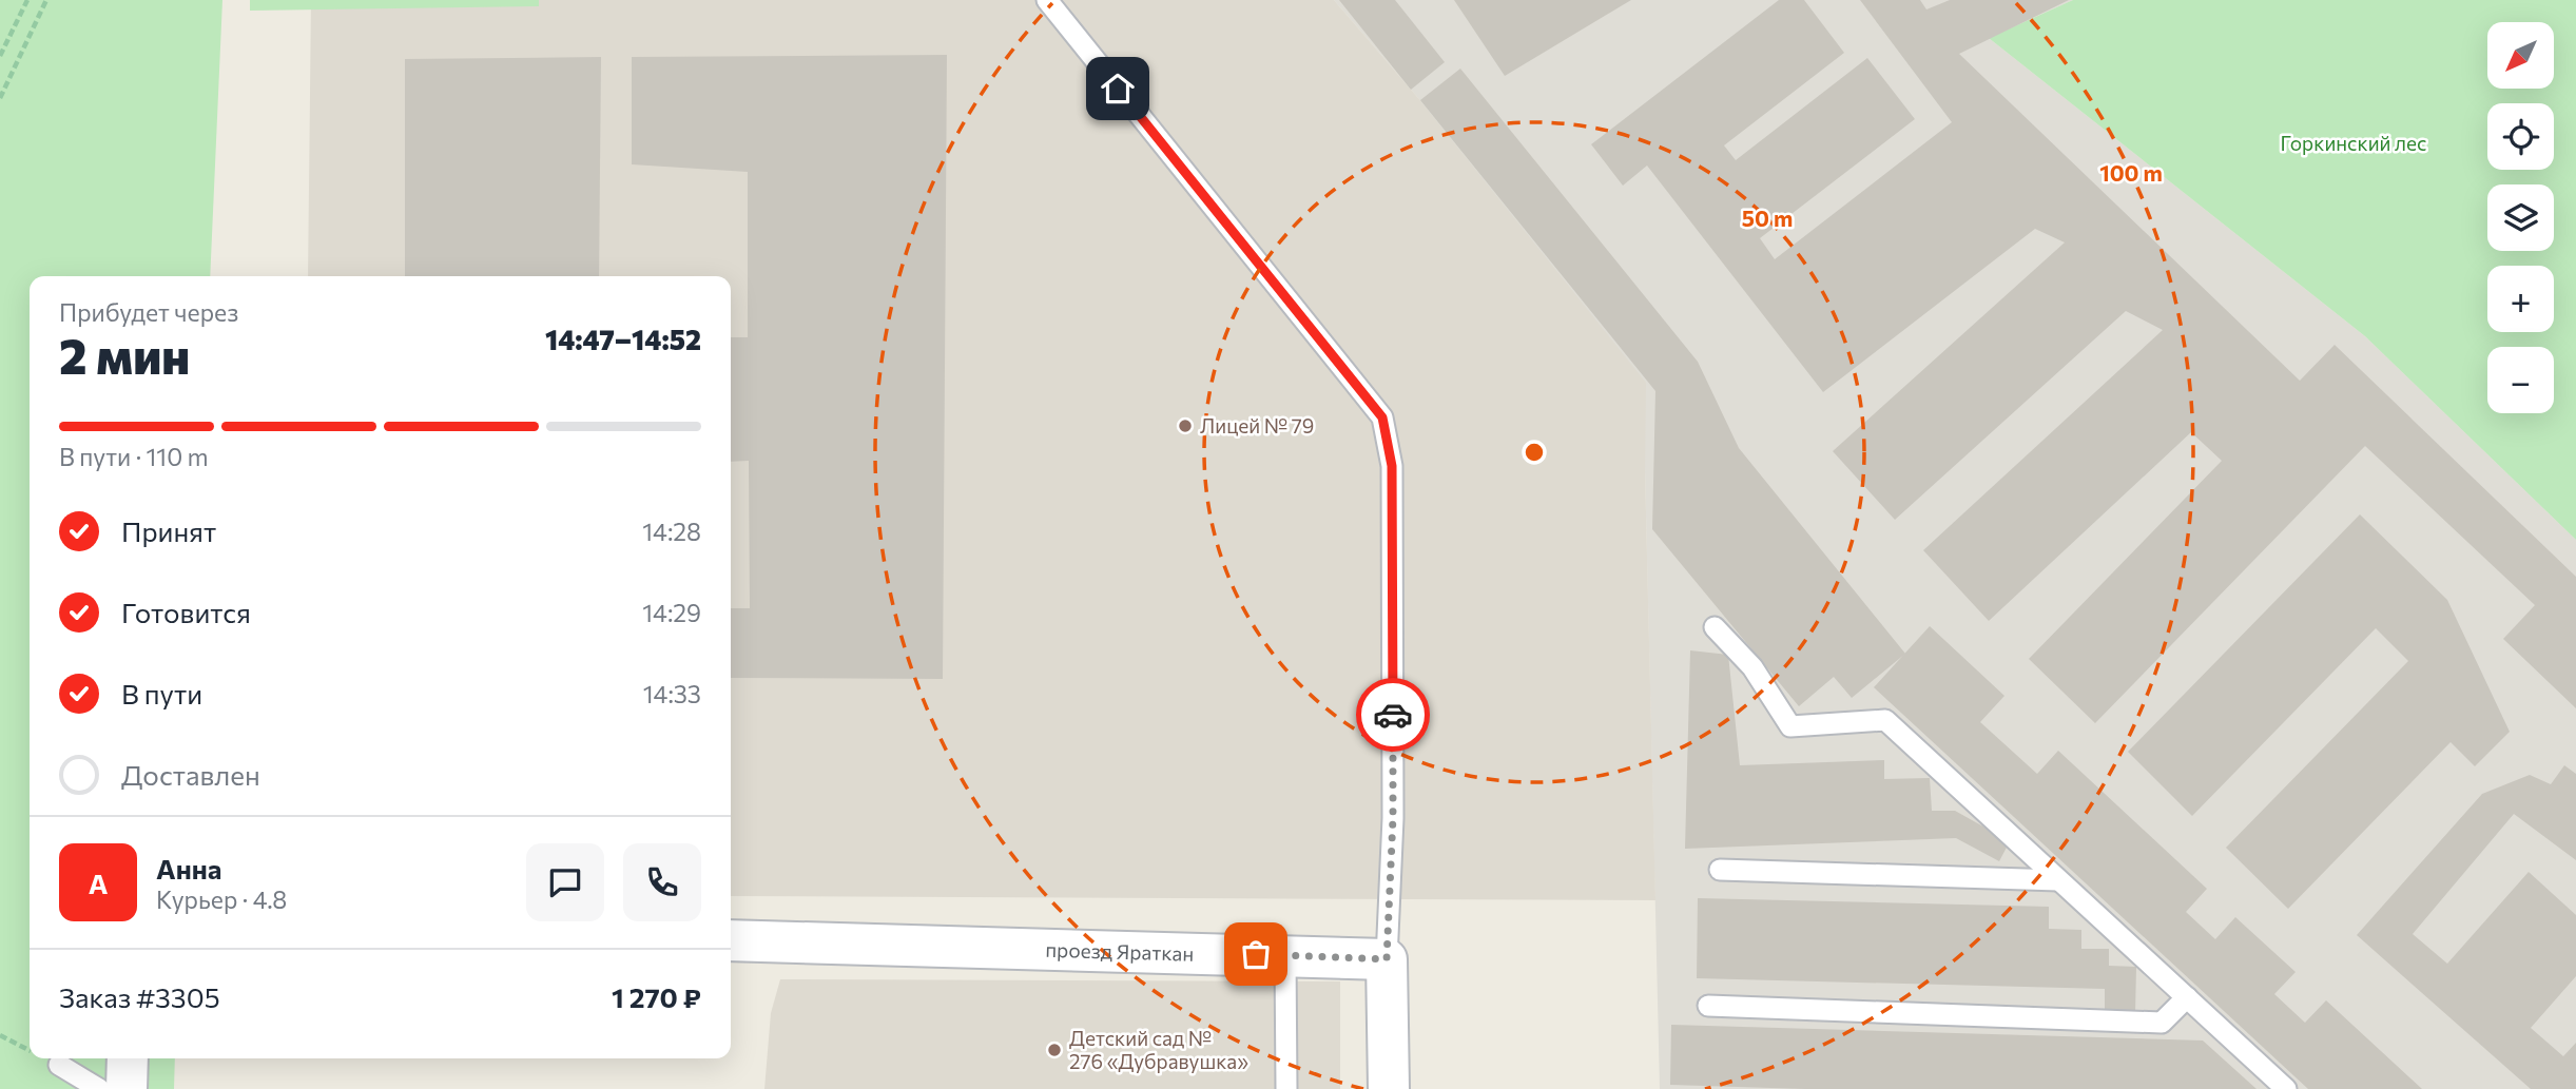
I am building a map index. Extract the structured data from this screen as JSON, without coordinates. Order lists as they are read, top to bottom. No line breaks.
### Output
{"streets":{"street":["проезд Яраткан"]},"parks":["Горкинский лес"],"places":["Лицей № 79","Детский сад № 276 «Дубравушка»"],"north":"bottom left","page":{"map_buttons":["+","−"],"heading":["2 мин","Прибудет через","14:47–14:52"],"panel":["Анна","Курьер · 4.8","Заказ #3305","1 270 ₽"],"bar":"В пути · 110 m","list":[["Принят","14:28"],["Готовится","14:29"],["В пути","14:33"],"Доставлен"],"round":"А"},"rings":["100 m","50 m"]}
